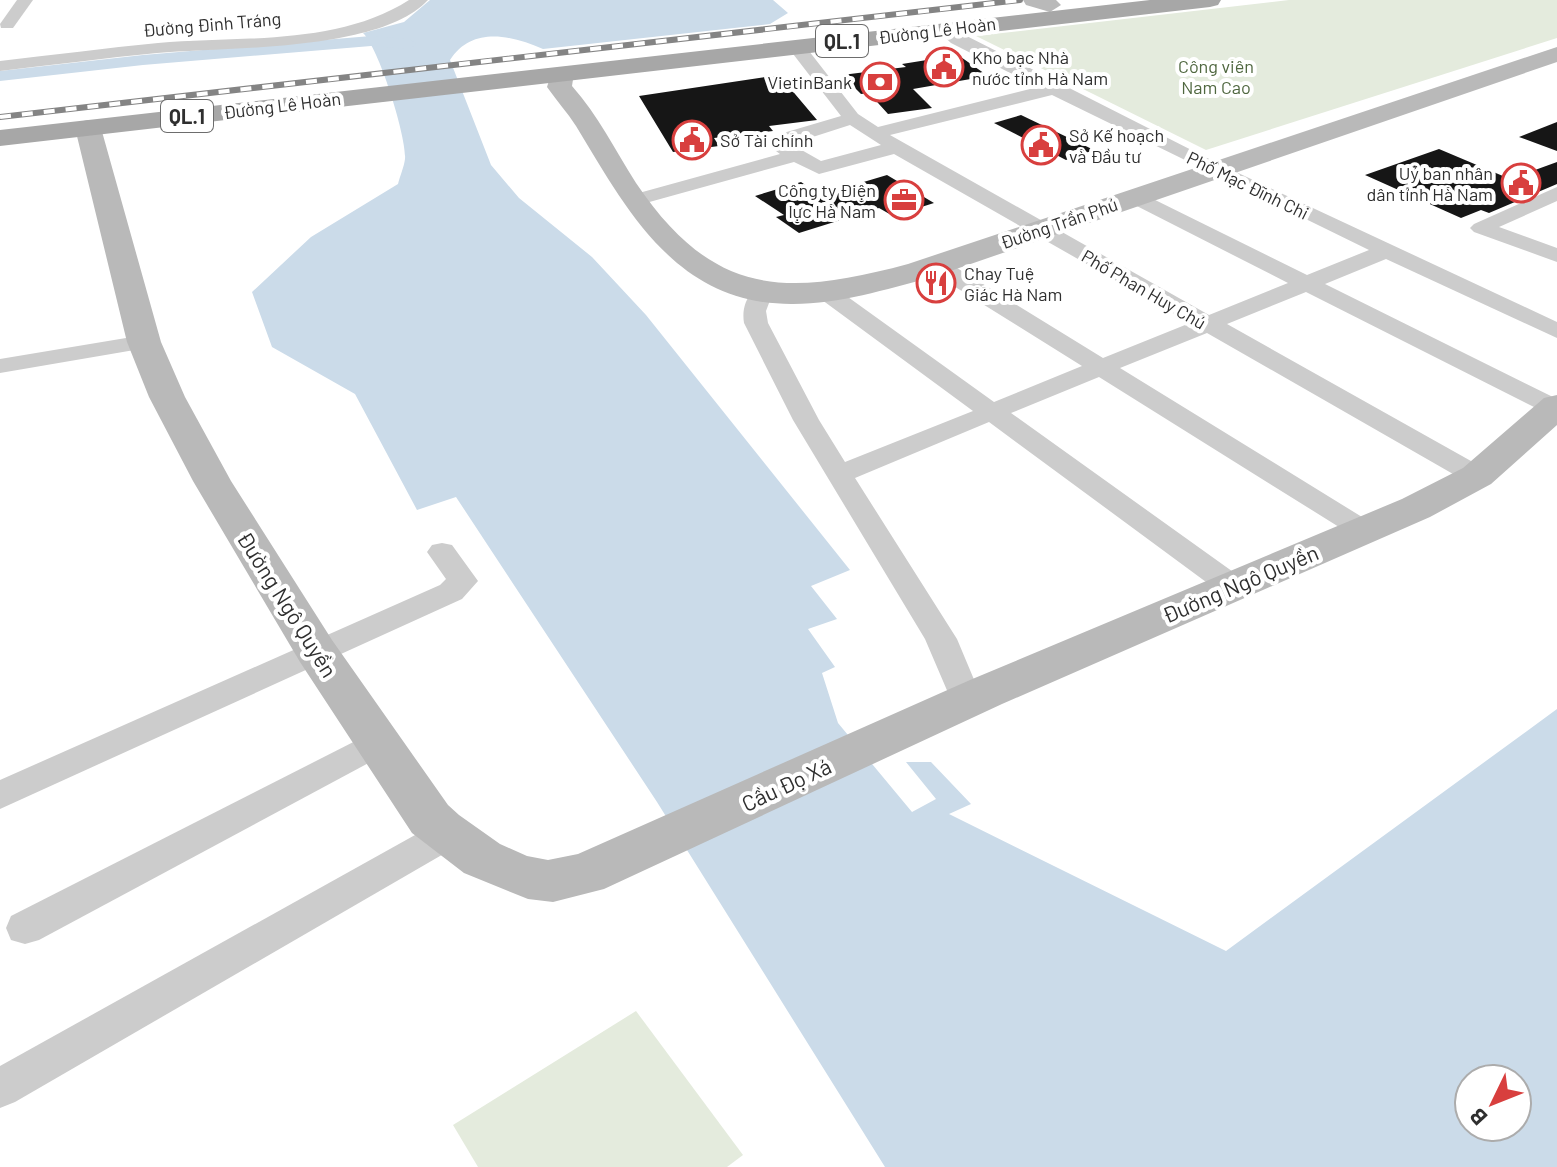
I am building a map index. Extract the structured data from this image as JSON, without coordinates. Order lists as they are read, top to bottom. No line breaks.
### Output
{"streets":{"main road":["Đường Lê Hoàn","QL.1"],"street":["Đường Đinh Tráng","Phố Mạc Đĩnh Chi","Đường Trần Phú","Phố Phan Huy Chú","Đường Ngô Quyền","Cầu Đọ Xá"]},"crossings":[["Đường Lê Hoàn","Phố Mạc Đĩnh Chi"],["Đường Lê Hoàn","Đường Trần Phú"],["Đường Lê Hoàn","Phố Phan Huy Chú"],["Đường Lê Hoàn","Đường Ngô Quyền"],["Phố Mạc Đĩnh Chi","Đường Trần Phú"],["Đường Trần Phú","Phố Phan Huy Chú"],["Phố Phan Huy Chú","Đường Ngô Quyền"],["Đường Ngô Quyền","Cầu Đọ Xá"]],"parks":["Công viên Nam Cao"],"places":{"public building":["Kho bạc Nhà nước tỉnh Hà Nam","Sở Tài chính","Sở Kế hoạch và Đầu tư","Uỷ ban nhân dân tỉnh Hà Nam"],"bank":["VietinBank"],"office":["Công ty Điện lực Hà Nam"],"restaurant":["Chay Tuệ Giác Hà Nam"]},"north":"bottom left"}
